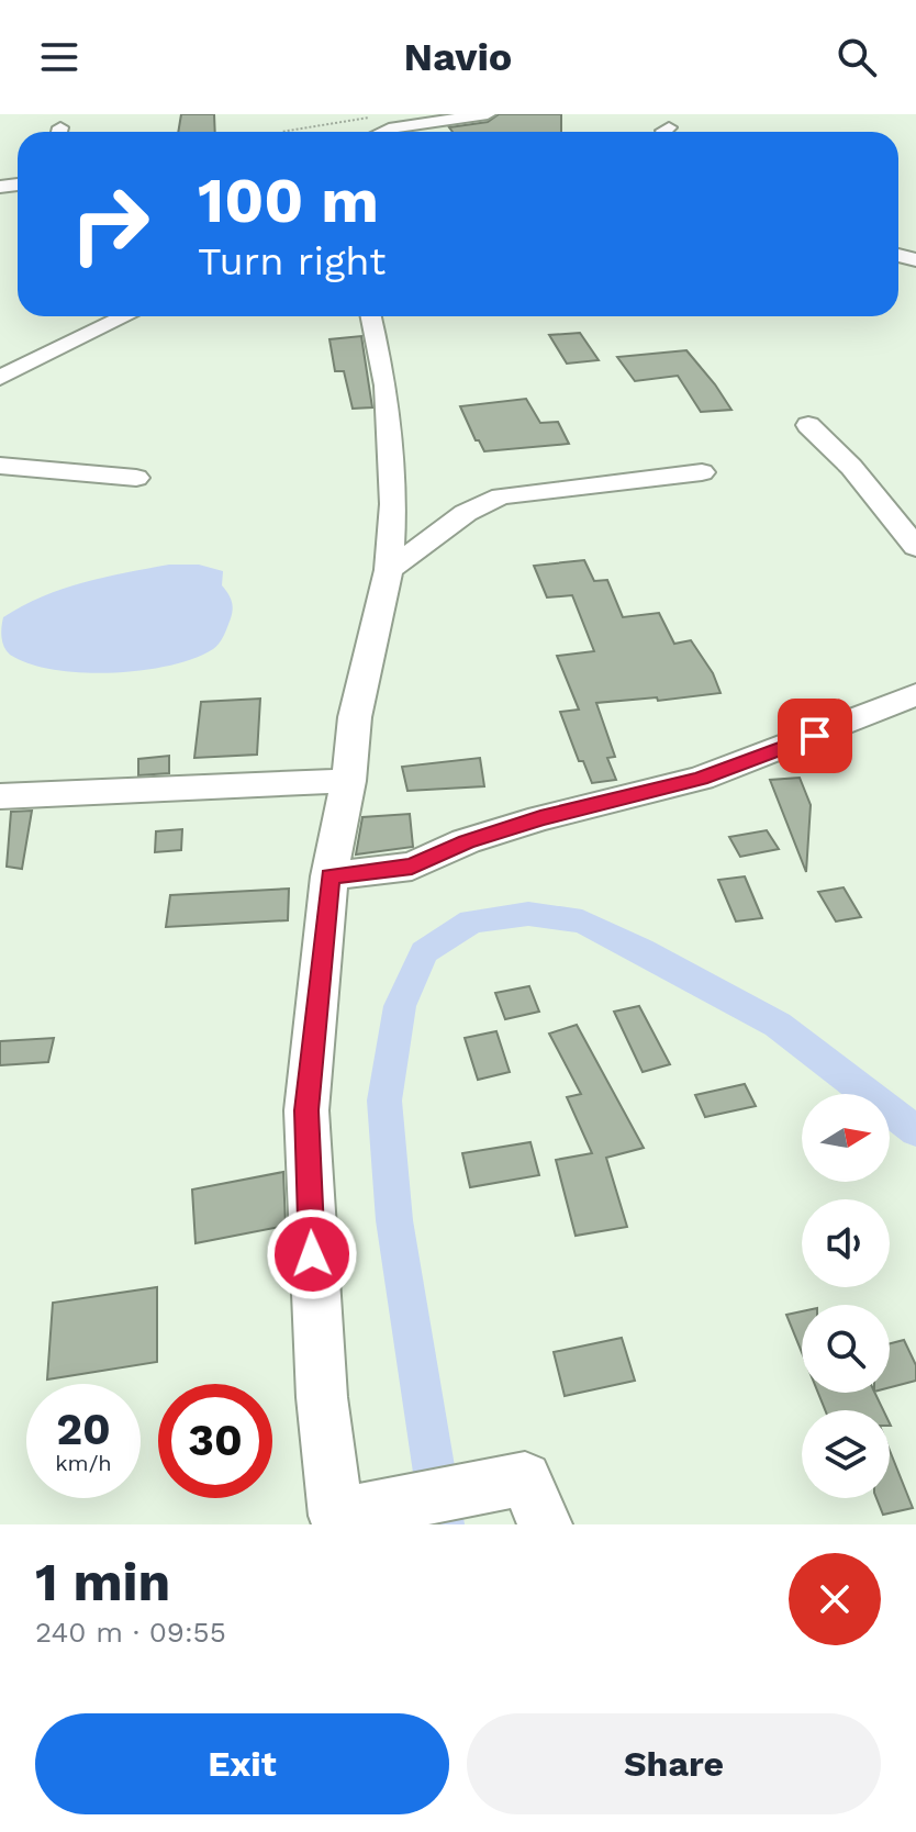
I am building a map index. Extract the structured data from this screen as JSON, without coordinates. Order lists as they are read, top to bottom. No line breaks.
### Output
{"north":"right","page":{"header":"Navio","turn":["100 m","Turn right"],"speed":"20 km/h","limit":"30","heading":["1 min","240 m · 09:55"],"buttons":["Exit","Share"]}}
